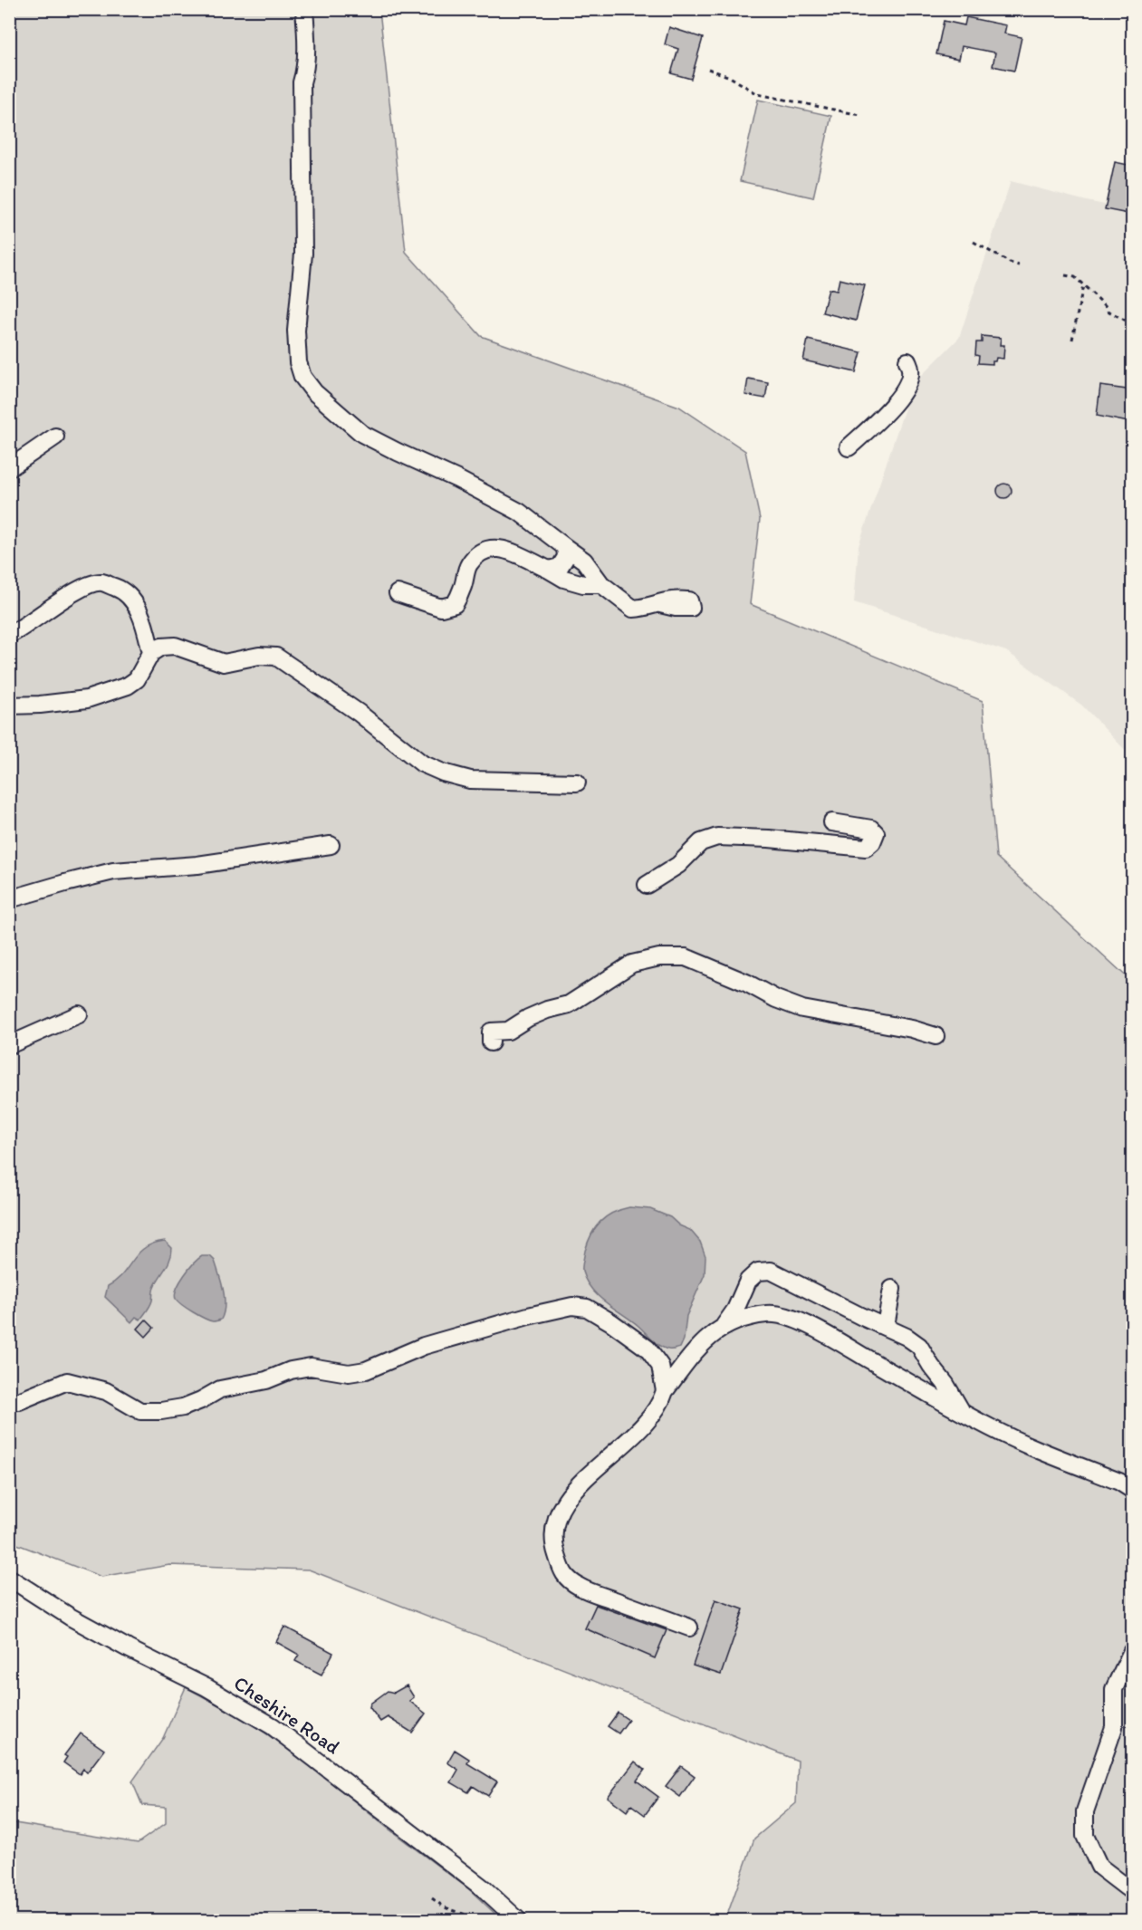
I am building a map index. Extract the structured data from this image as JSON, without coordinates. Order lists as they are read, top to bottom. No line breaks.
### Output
{"streets":{"street":["Cheshire Road"]}}
